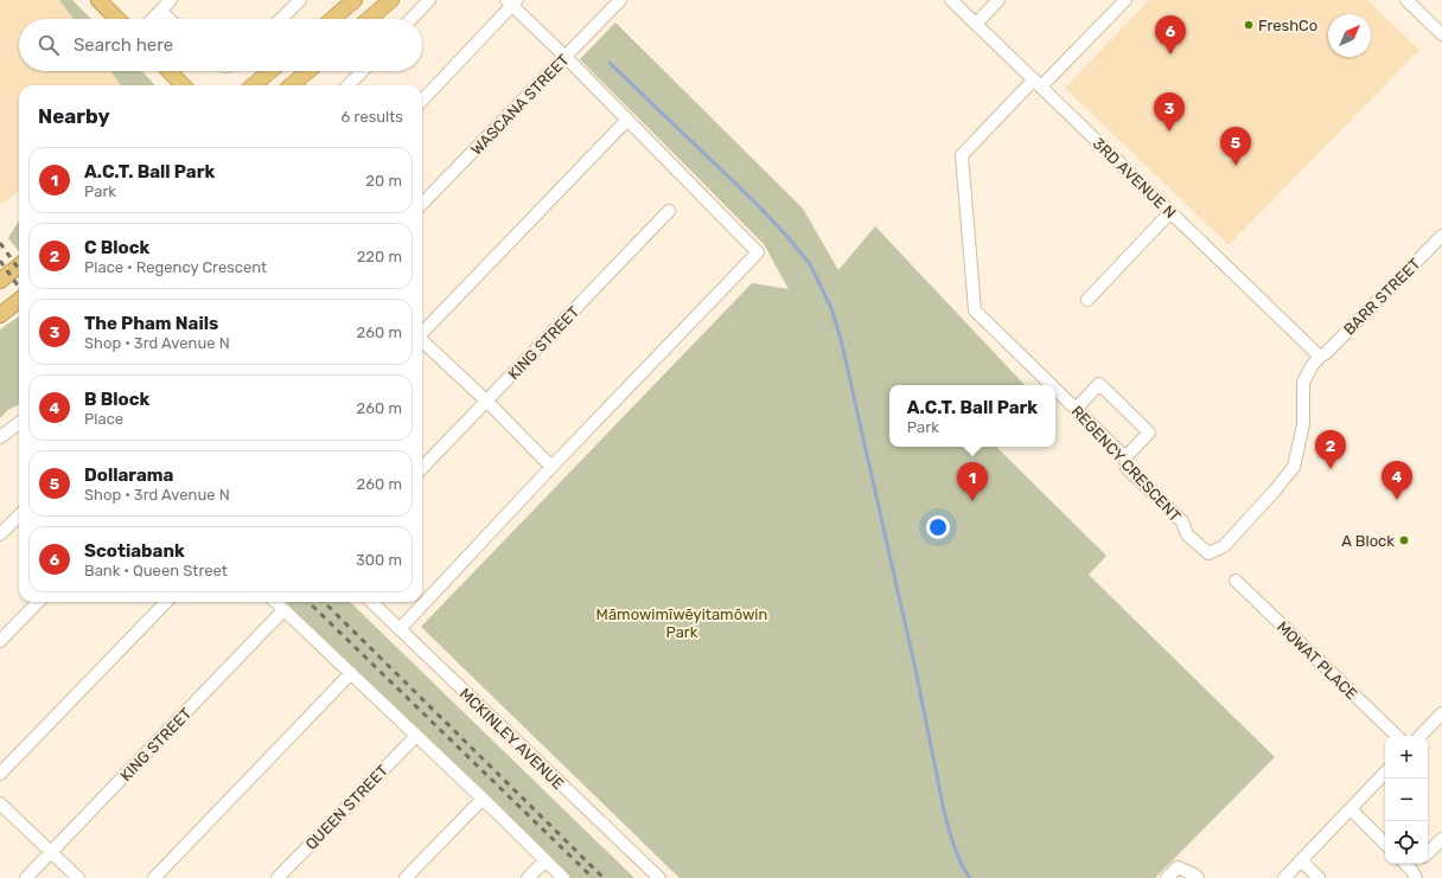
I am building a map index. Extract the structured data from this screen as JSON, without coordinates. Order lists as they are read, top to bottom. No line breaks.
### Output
{"streets":{"street":["WASCANA STREET","3RD AVENUE N","BARR STREET","KING STREET","REGENCY CRESCENT","MOWAT PLACE","MCKINLEY AVENUE","QUEEN STREET"]},"crossings":[["3RD AVENUE N","BARR STREET"],["3RD AVENUE N","REGENCY CRESCENT"],["BARR STREET","REGENCY CRESCENT"]],"parks":["Māmowimīwēyitamōwin Park"],"places":["FreshCo","A Block"],"north":"top right","page":{"pins":["6","3","5","2","4","1"],"search":"Search here","heading":["Nearby","6 results"],"list":[{"mark":"1","name":"A.C.T. Ball Park","note":"Park","value":"20 m"},{"mark":"2","name":"C Block","note":"Place · Regency Crescent","value":"220 m"},{"mark":"3","name":"The Pham Nails","note":"Shop · 3rd Avenue N","value":"260 m"},{"mark":"4","name":"B Block","note":"Place","value":"260 m"},{"mark":"5","name":"Dollarama","note":"Shop · 3rd Avenue N","value":"260 m"},{"mark":"6","name":"Scotiabank","note":"Bank · Queen Street","value":"300 m"}],"popup":["A.C.T. Ball Park","Park"],"map_buttons":["+","−"]}}
